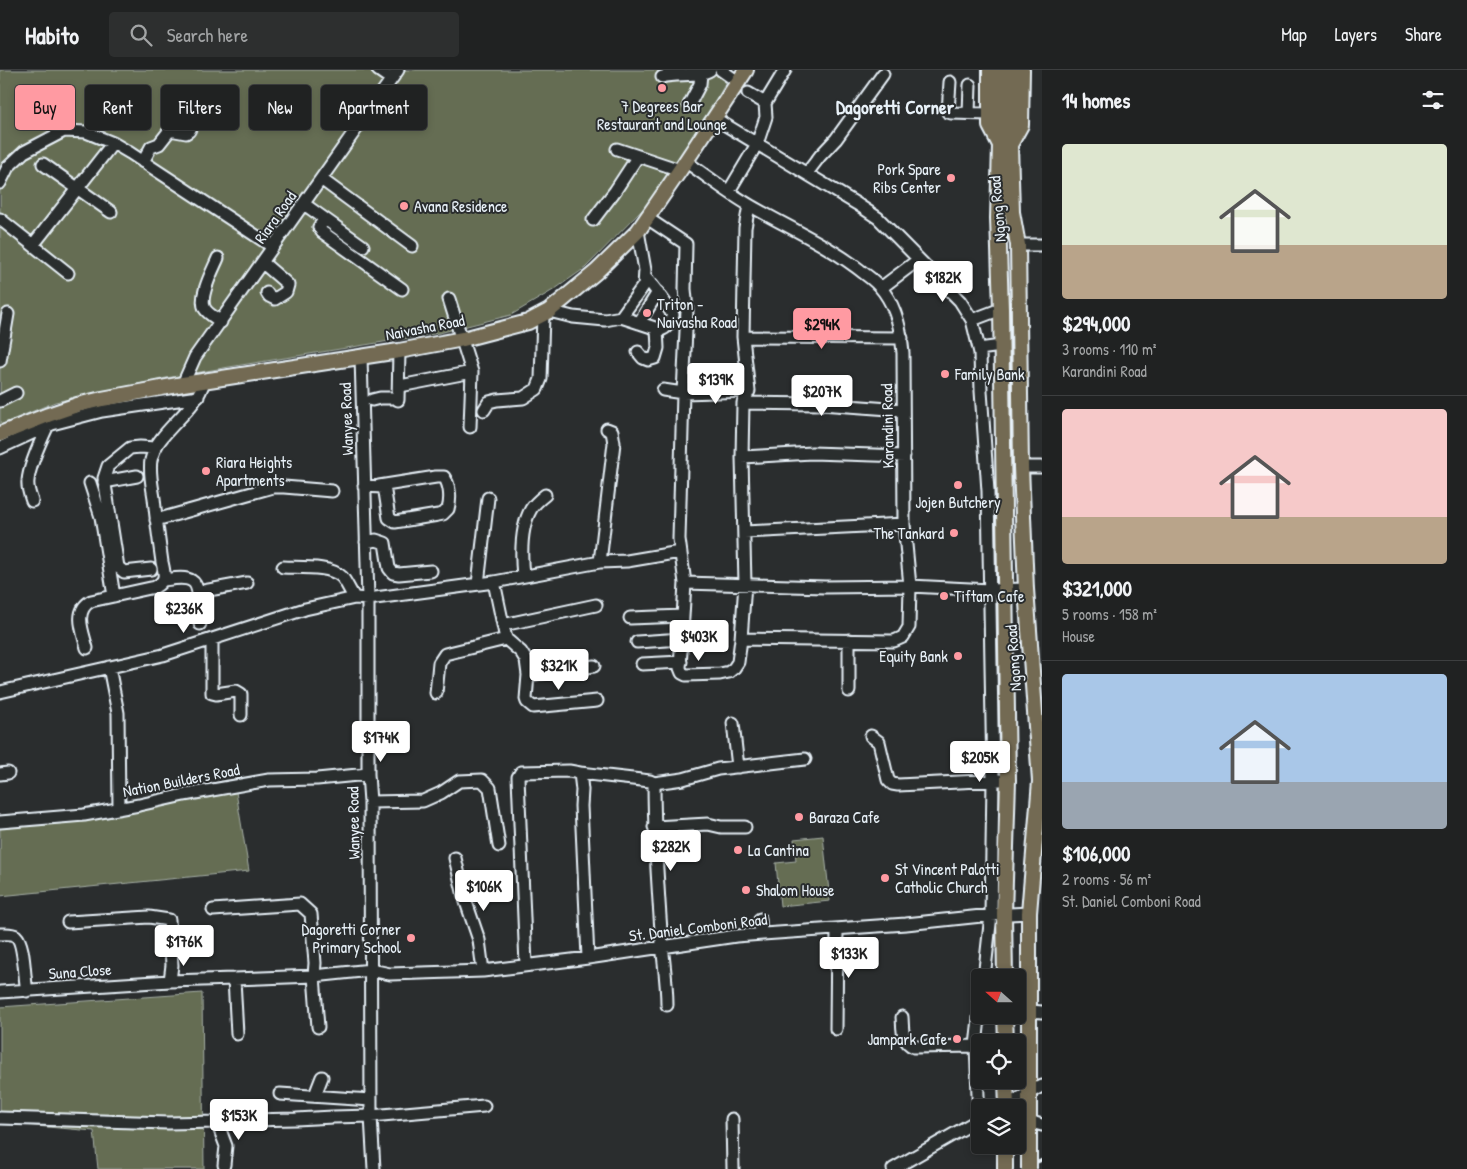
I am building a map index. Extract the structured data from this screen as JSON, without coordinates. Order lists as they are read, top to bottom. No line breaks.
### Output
{"streets":{"main road":["Ngong Road","Naivasha Road"],"street":["Riara Road","Wanyee Road","Karandini Road","Nation Builders Road","St. Daniel Comboni Road","Suna Close"]},"crossings":[["Ngong Road","St. Daniel Comboni Road"],["Riara Road","Naivasha Road"],["Naivasha Road","Wanyee Road"],["Naivasha Road","Karandini Road"],["Wanyee Road","Nation Builders Road"],["Wanyee Road","St. Daniel Comboni Road"],["Wanyee Road","Suna Close"],["St. Daniel Comboni Road","Suna Close"]],"districts":["Dagoretti Corner"],"places":["7 Degrees Bar Restaurant and Lounge","Pork Spare Ribs Center","Avana Residence","Triton - Naivasha Road","Family Bank","Riara Heights Apartments","Jojen Butchery","The Tankard","Tiftam Cafe","Equity Bank","Baraza Cafe","La Cantina","St Vincent Palotti Catholic Church","Shalom House","Dagoretti Corner Primary School","Jampark Cafe"],"north":"left","page":{"header":"Habito","search":"Search here","nav":["Map","Layers","Share"],"heading":"14 homes","chip":["Buy","Rent","Filters","New","Apartment"],"list":[{"name":"$294,000","note":"3 rooms · 110 m² · Karandini Road"},{"name":"$321,000","note":"5 rooms · 158 m² · House"},{"name":"$106,000","note":"2 rooms · 56 m² · St. Daniel Comboni Road"}],"price":["$182K","$294K","$139K","$207K","$236K","$403K","$321K","$174K","$205K","$282K","$106K","$176K","$133K","$153K"]}}
